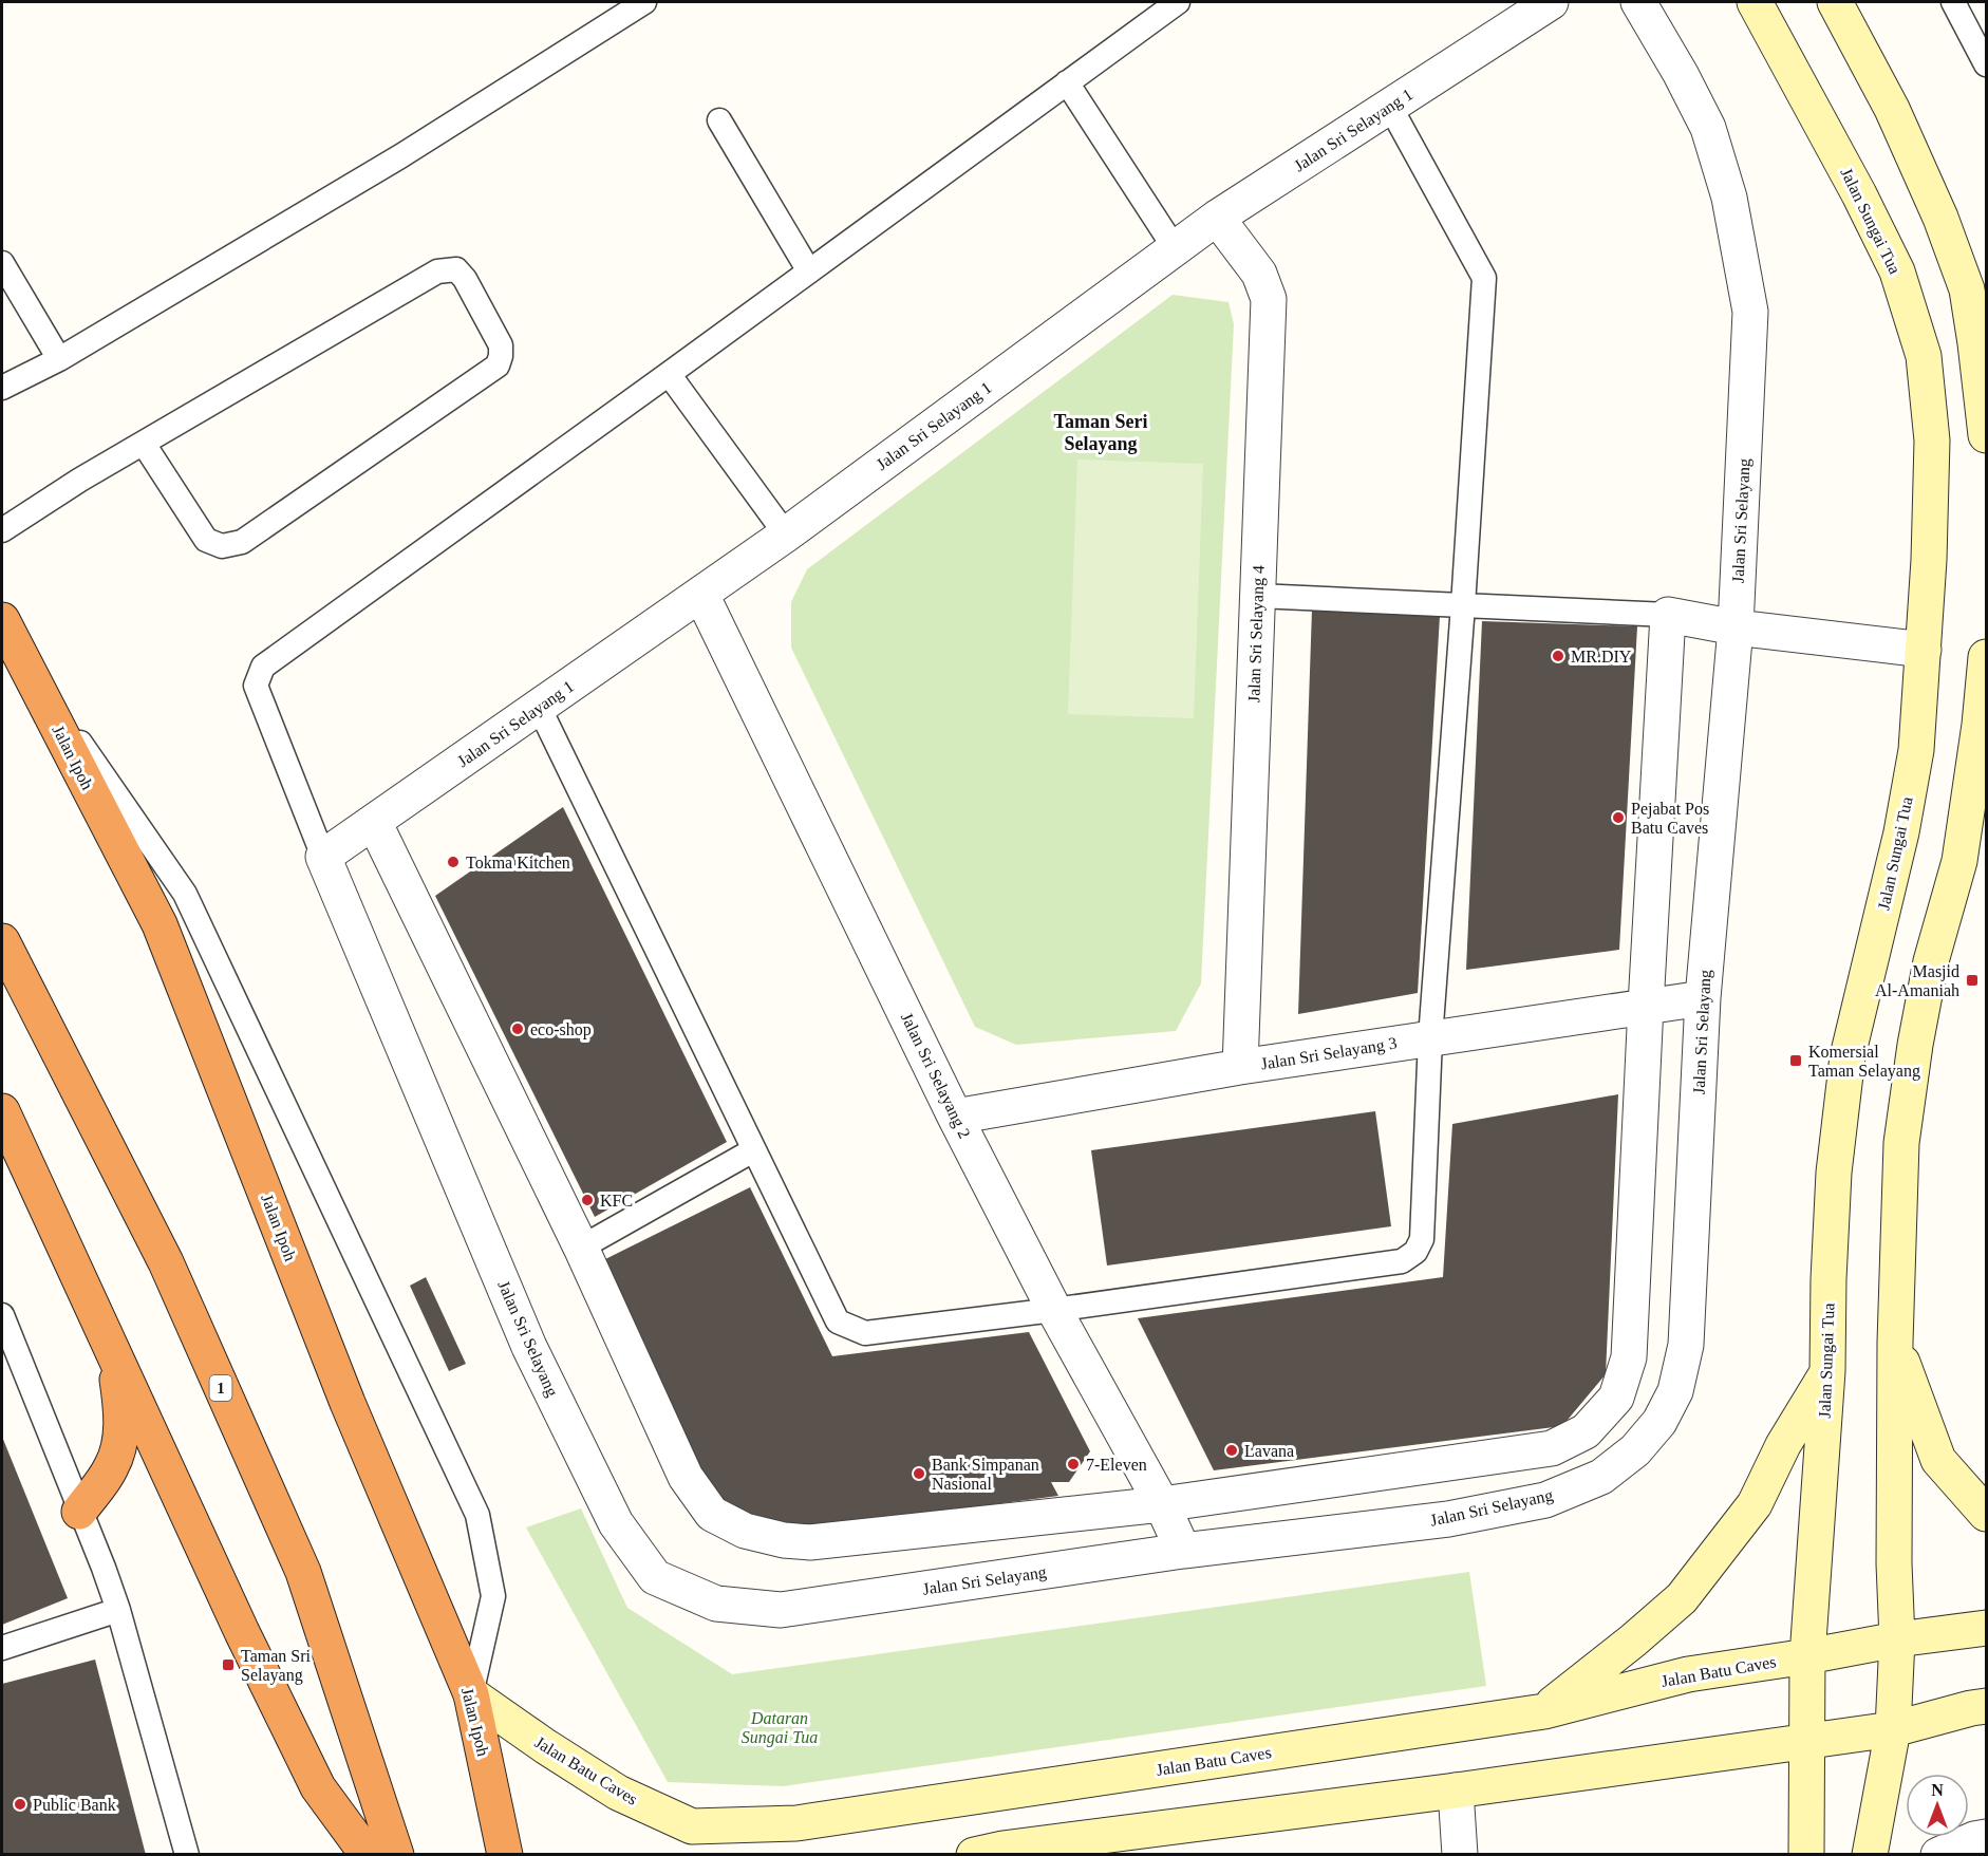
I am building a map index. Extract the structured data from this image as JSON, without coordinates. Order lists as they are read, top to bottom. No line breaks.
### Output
{"streets":{"highway":["Jalan Ipoh","1"],"main road":["Jalan Sungai Tua","Jalan Batu Caves"],"street":["Jalan Sri Selayang 1","Jalan Sri Selayang","Jalan Sri Selayang 4","Jalan Sri Selayang 3","Jalan Sri Selayang 2"]},"crossings":[["Jalan Sri Selayang 1","Jalan Sri Selayang"],["Jalan Sri Selayang 1","Jalan Sri Selayang 4"],["Jalan Sri Selayang 1","Jalan Sri Selayang 2"],["Jalan Sungai Tua","Jalan Batu Caves"],["Jalan Sri Selayang","Jalan Sri Selayang 3"],["Jalan Sri Selayang","Jalan Sri Selayang 2"],["Jalan Sri Selayang 4","Jalan Sri Selayang 3"],["Jalan Ipoh","Jalan Batu Caves"],["Jalan Sri Selayang 3","Jalan Sri Selayang 2"]],"districts":["Taman Seri Selayang"],"parks":["Dataran Sungai Tua"],"places":{"other":["MR.DIY","Pejabat Pos Batu Caves","Tokma Kitchen","eco-shop","KFC","Lavana","7-Eleven","Bank Simpanan Nasional","Public Bank"],"transit":["Masjid Al-Amaniah","Komersial Taman Selayang","Taman Sri Selayang"]},"north":"top"}
